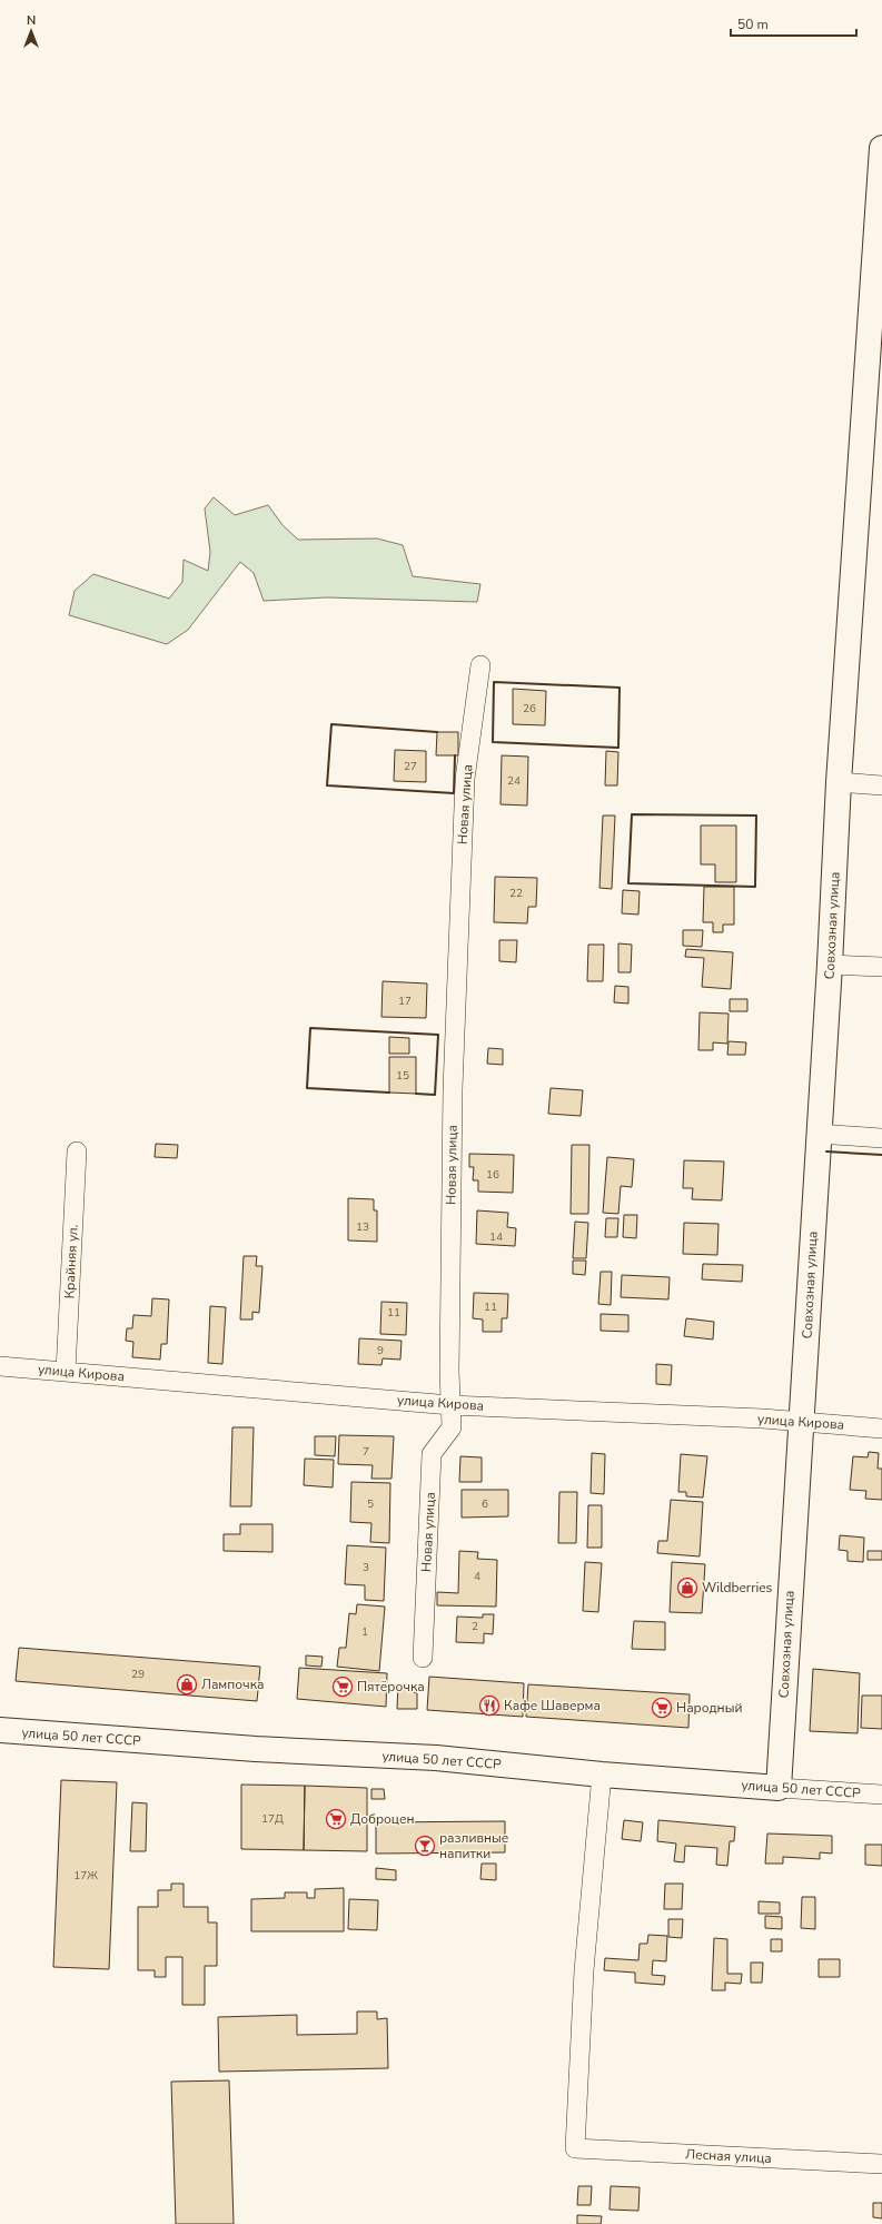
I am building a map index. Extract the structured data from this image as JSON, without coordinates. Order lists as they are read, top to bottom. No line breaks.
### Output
{"streets":{"main road":["Совхозная улица","улица 50 лет СССР"],"street":["Новая улица","Крайняя ул.","улица Кирова","Лесная улица"]},"crossings":[["Новая улица","улица Кирова"],["Совхозная улица","улица Кирова"],["Совхозная улица","улица 50 лет СССР"],["Крайняя ул.","улица Кирова"],["улица 50 лет СССР","Лесная улица"]],"places":{"shop":["Wildberries","Лампочка"],"supermarket":["Пятёрочка","Народный","Доброцен"],"restaurant":["Кафе Шаверма"],"bar":["разливные напитки"]},"house_numbers":["26","27","24","22","17","15","16","13","14","11","11","9","7","5","6","3","4","2","1","29","17Д","17Ж"],"scale_bar":"50 m","north":"top"}
